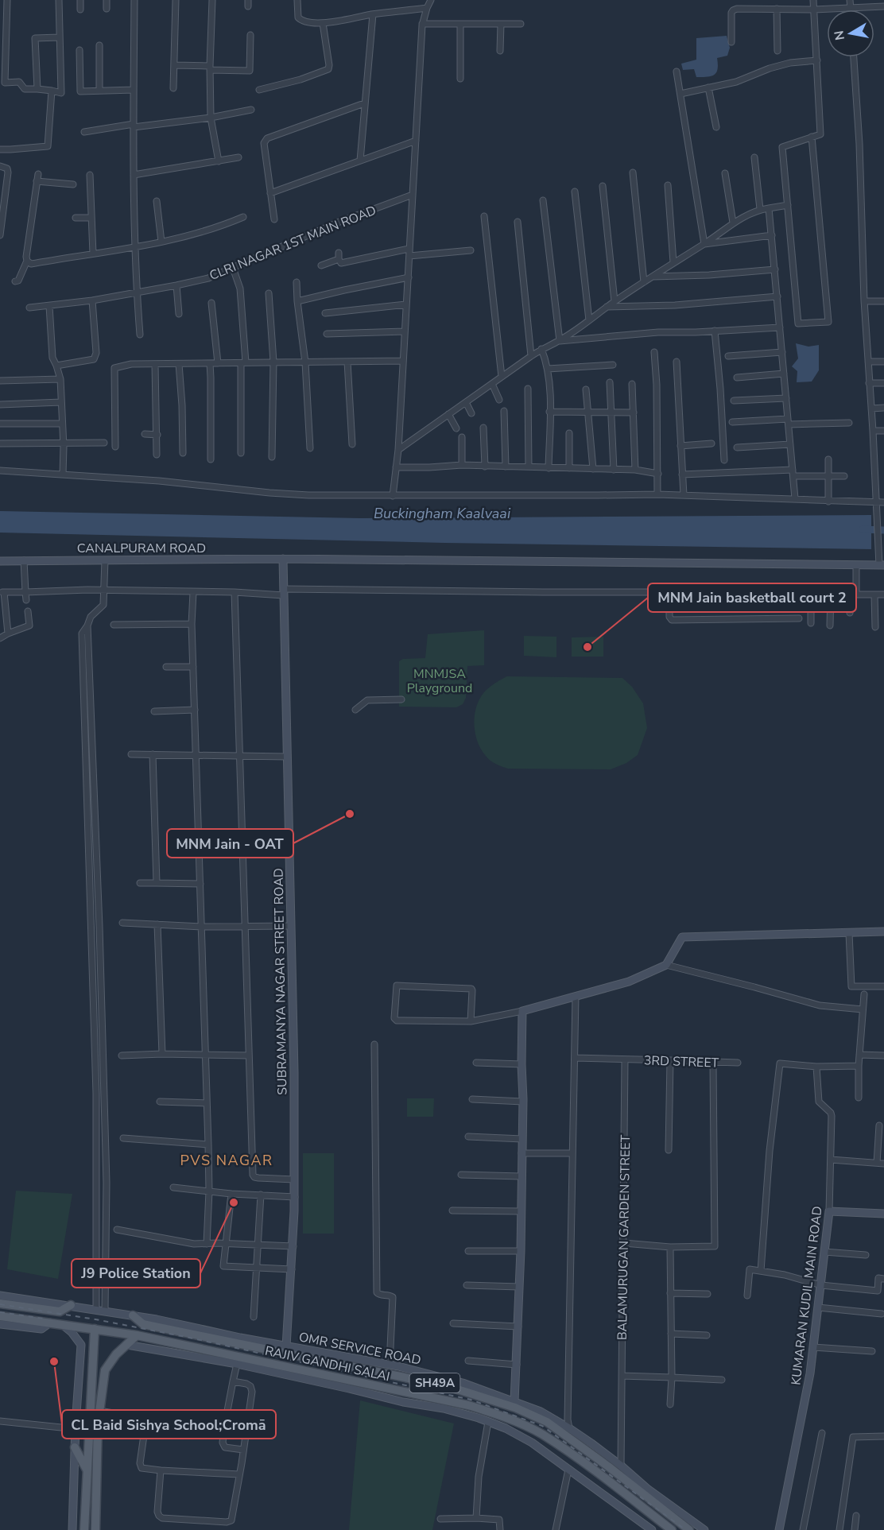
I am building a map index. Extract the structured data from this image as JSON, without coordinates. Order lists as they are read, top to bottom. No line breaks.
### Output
{"streets":{"main road":["RAJIV GANDHI SALAI","SH49A"],"street":["CLRI NAGAR 1ST MAIN ROAD","CANALPURAM ROAD","SUBRAMANYA NAGAR STREET ROAD","3RD STREET","BALAMURUGAN GARDEN STREET","KUMARAN KUDIL MAIN ROAD","OMR SERVICE ROAD"]},"crossings":[["CANALPURAM ROAD","SUBRAMANYA NAGAR STREET ROAD"],["SUBRAMANYA NAGAR STREET ROAD","OMR SERVICE ROAD"],["SUBRAMANYA NAGAR STREET ROAD","RAJIV GANDHI SALAI"],["3RD STREET","BALAMURUGAN GARDEN STREET"],["BALAMURUGAN GARDEN STREET","OMR SERVICE ROAD"],["OMR SERVICE ROAD","RAJIV GANDHI SALAI"]],"districts":["PVS NAGAR"],"water":["Buckingham Kaalvaai"],"parks":["MNMJSA Playground"],"places":["MNM Jain basketball court 2","MNM Jain - OAT","J9 Police Station","CL Baid Sishya School;Cromā"],"north":"left"}
